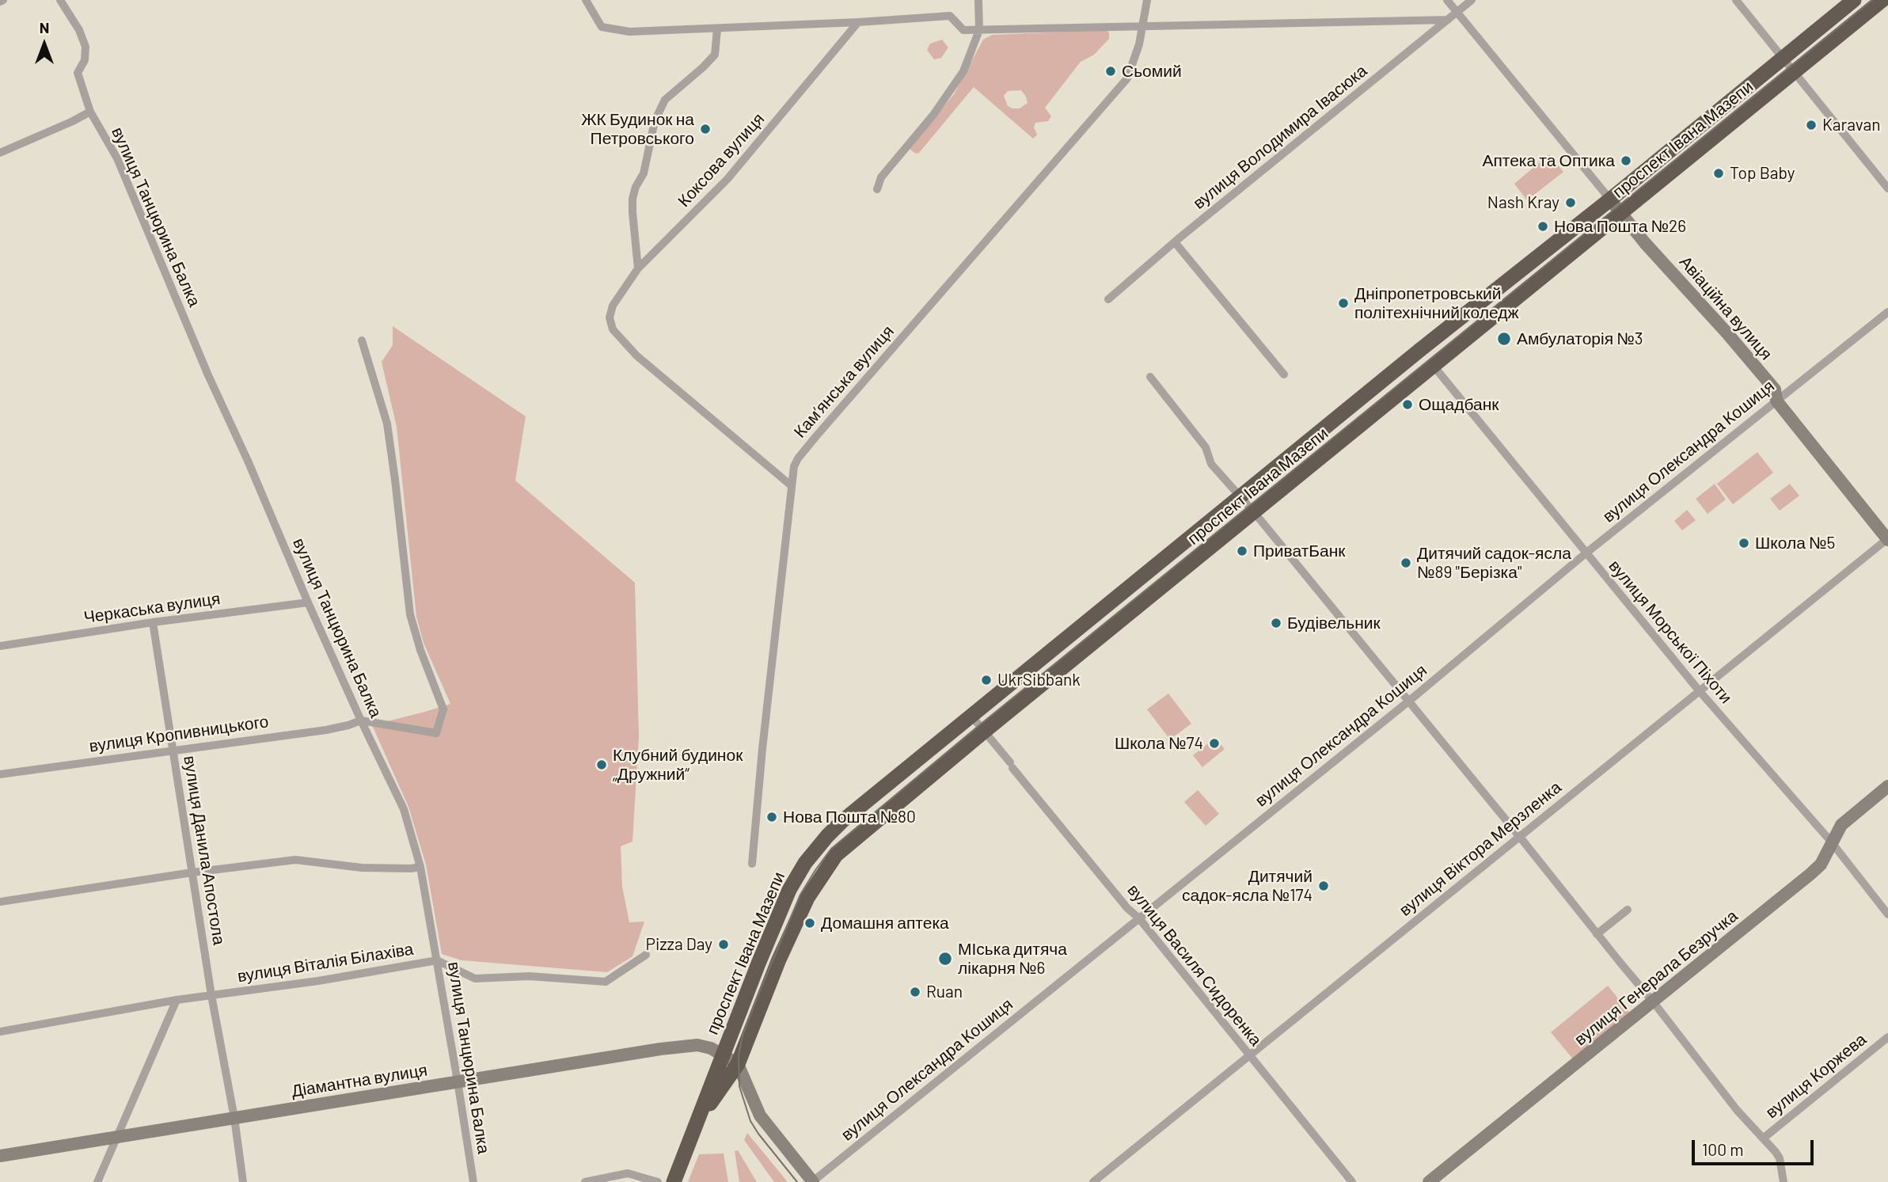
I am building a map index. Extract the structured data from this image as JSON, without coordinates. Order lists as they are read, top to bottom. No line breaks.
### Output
{"streets":{"highway":["проспект Івана Мазепи"],"street":["вулиця Володимира Івасюка","Коксова вулиця","вулиця Танцюрина Балка","Авіаційна вулиця","Камʼянська вулиця","вулиця Олександра Кошиця","Черкаська вулиця","вулиця Морської Піхоти","вулиця Кропивницького","вулиця Віктора Мерзленка","вулиця Данила Апостола","вулиця Віталія Білахіва","вулиця Василя Сидоренка","вулиця Генерала Безручка","вулиця Коржева","Діамантна вулиця"]},"crossings":[["вулиця Володимира Івасюка","Авіаційна вулиця"],["проспект Івана Мазепи","Авіаційна вулиця"],["проспект Івана Мазепи","вулиця Морської Піхоти"],["проспект Івана Мазепи","вулиця Василя Сидоренка"],["проспект Івана Мазепи","Діамантна вулиця"],["Коксова вулиця","Камʼянська вулиця"],["вулиця Танцюрина Балка","Черкаська вулиця"],["вулиця Танцюрина Балка","вулиця Кропивницького"],["вулиця Танцюрина Балка","вулиця Віталія Білахіва"],["вулиця Танцюрина Балка","Діамантна вулиця"],["Авіаційна вулиця","вулиця Олександра Кошиця"],["Авіаційна вулиця","вулиця Віктора Мерзленка"],["вулиця Олександра Кошиця","вулиця Морської Піхоти"],["вулиця Олександра Кошиця","вулиця Василя Сидоренка"],["Черкаська вулиця","вулиця Данила Апостола"],["вулиця Морської Піхоти","вулиця Віктора Мерзленка"],["вулиця Морської Піхоти","вулиця Генерала Безручка"],["вулиця Кропивницького","вулиця Данила Апостола"],["вулиця Віктора Мерзленка","вулиця Василя Сидоренка"],["вулиця Данила Апостола","вулиця Віталія Білахіва"],["вулиця Данила Апостола","Діамантна вулиця"]],"places":["Сьомий","Karavan","ЖК Будинок на Петровського","Аптека та Оптика","Top Baby","Nash Kray","Нова Пошта №26","Дніпропетровський політехнічний коледж","Амбулаторія №3","Ощадбанк","Школа №5","ПриватБанк","Дитячий садок-ясла №89 \"Берізка\"","Будівельник","UkrSibbank","Школа №74","Клубний будинок „Дружний“","Нова Пошта №80","Дитячий садок-ясла №174","Домашня аптека","Pizza Day","МІська дитяча лікарня №6","Ruan"],"scale_bar":"100 m","north":"top"}
